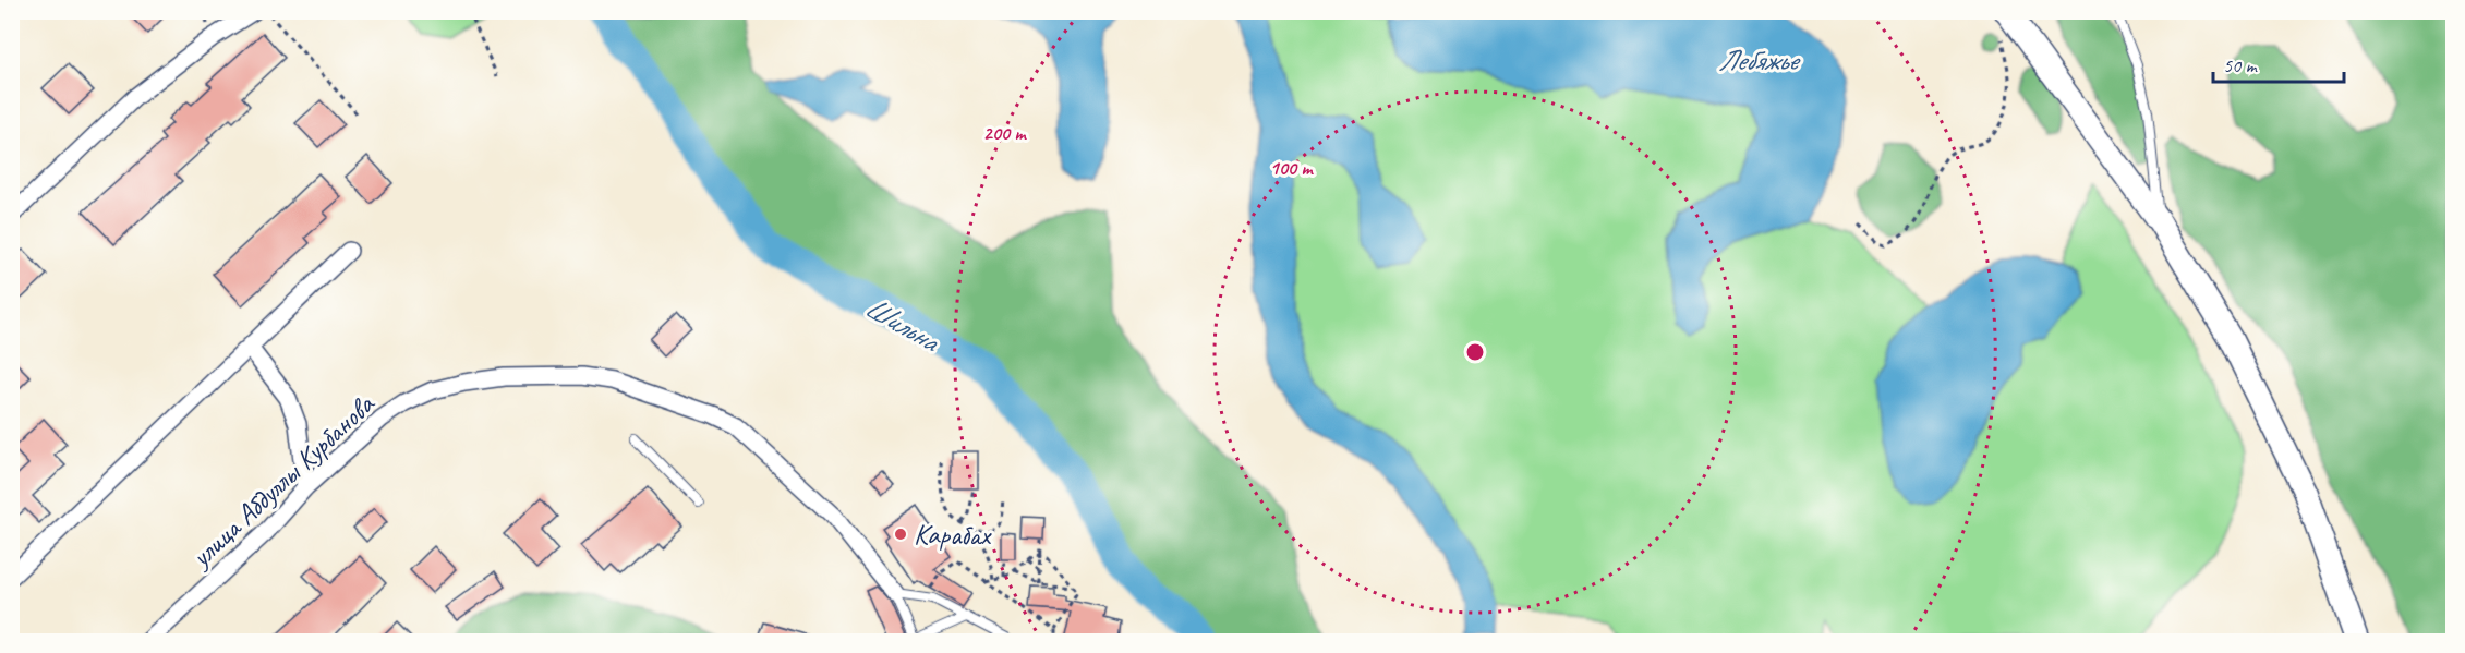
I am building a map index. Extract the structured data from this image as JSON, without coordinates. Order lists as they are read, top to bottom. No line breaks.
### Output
{"streets":{"street":["улица Абдуллы Курбанова"]},"water":["Лебяжье","Шильна"],"places":["Карабах"],"scale_bar":"50 m","rings":["200 m","100 m"]}
